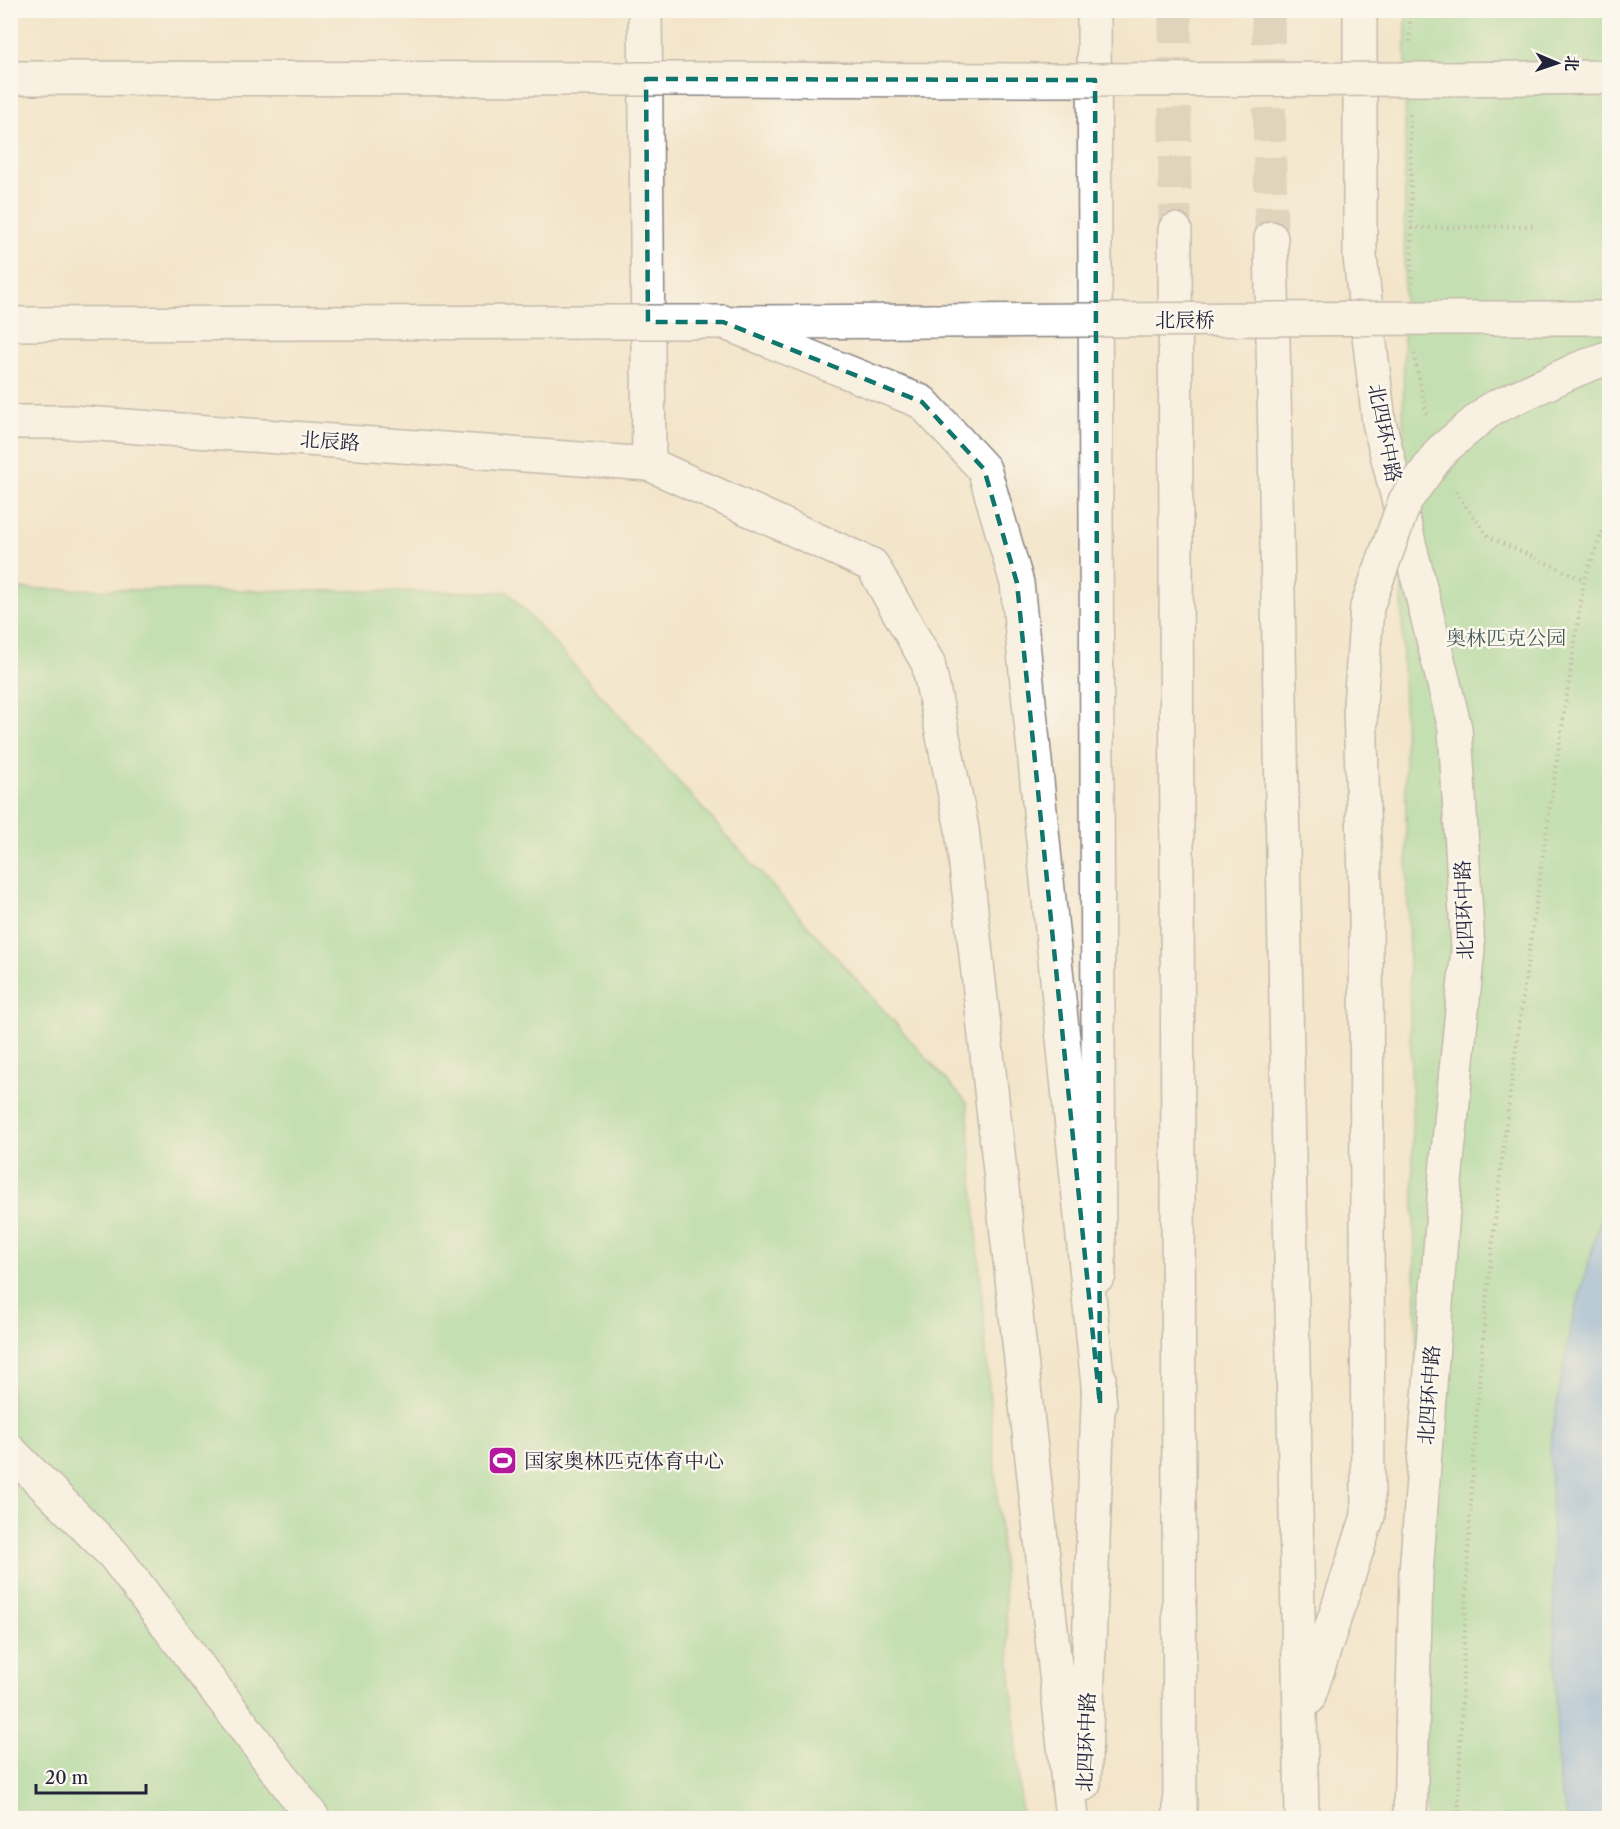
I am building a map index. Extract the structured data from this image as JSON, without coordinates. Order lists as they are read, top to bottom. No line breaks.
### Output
{"streets":{"main road":["北辰桥","北四环中路","北辰路"]},"parks":["奥林匹克公园"],"places":{"sports":["国家奥林匹克体育中心"]},"scale_bar":"20 m","north":"right"}
